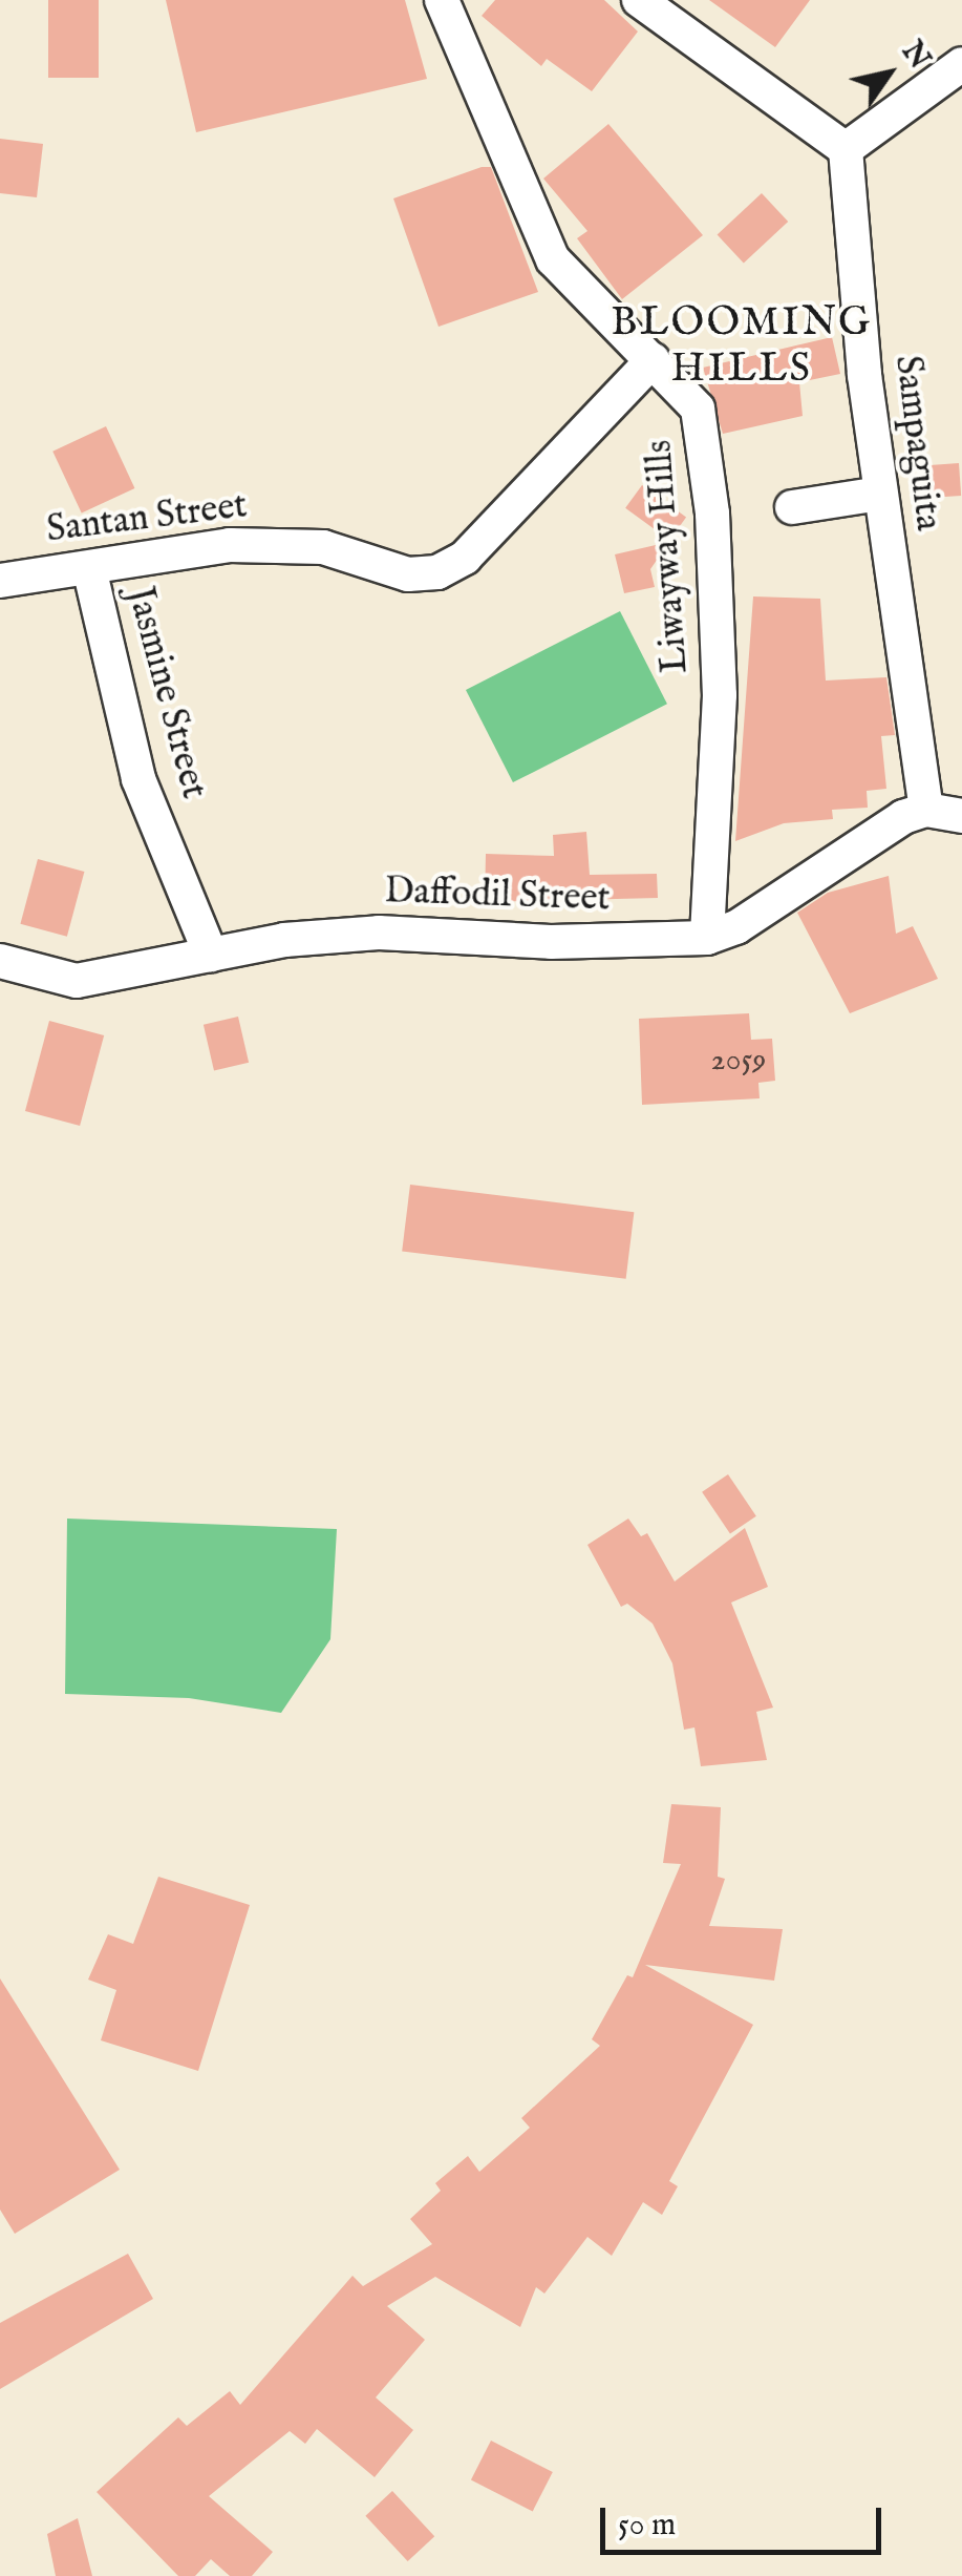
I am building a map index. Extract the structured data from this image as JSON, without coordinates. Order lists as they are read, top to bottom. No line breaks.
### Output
{"streets":{"street":["Sampaguita","Santan Street","Liwayway Hills","Jasmine Street","Daffodil Street"]},"crossings":[["Sampaguita","Daffodil Street"],["Santan Street","Liwayway Hills"],["Santan Street","Jasmine Street"],["Liwayway Hills","Daffodil Street"],["Jasmine Street","Daffodil Street"]],"districts":["BLOOMING HILLS"],"house_numbers":["2059"],"scale_bar":"50 m","north":"top right"}
